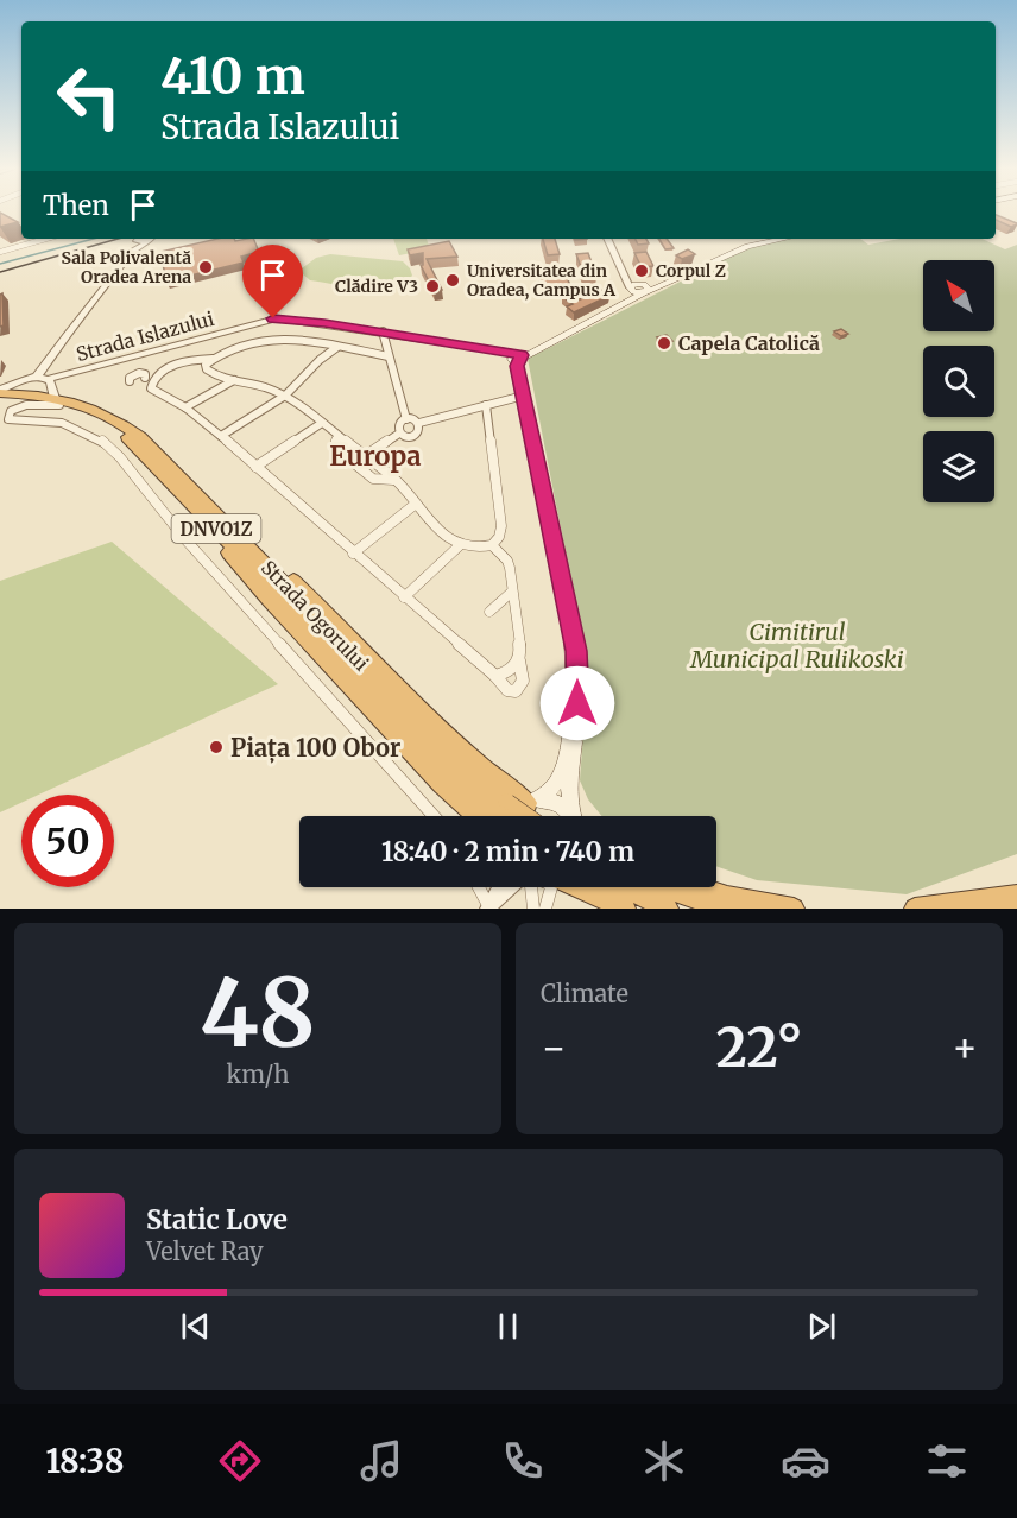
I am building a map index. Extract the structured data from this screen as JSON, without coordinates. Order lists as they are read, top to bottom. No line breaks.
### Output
{"streets":{"highway":["DNVO1Z","Strada Ogorului"],"street":["Strada Islazului"]},"districts":["Europa"],"parks":["Cimitirul Municipal Rulikoski"],"places":["Sala Polivalentă Oradea Arena","Corpul Z","Universitatea din Oradea, Campus A","Clădire V3","Capela Catolică","Piața 100 Obor"],"north":"top left","page":{"turn":["410 m","Strada Islazului"],"then":"Then","limit":"50","trip":"18:40 · 2 min · 740 m","tile":[["48","km/h"],"Climate"],"heat":["−","22°","+"],"song":["Static Love","Velvet Ray"],"tabs":"18:38"}}
